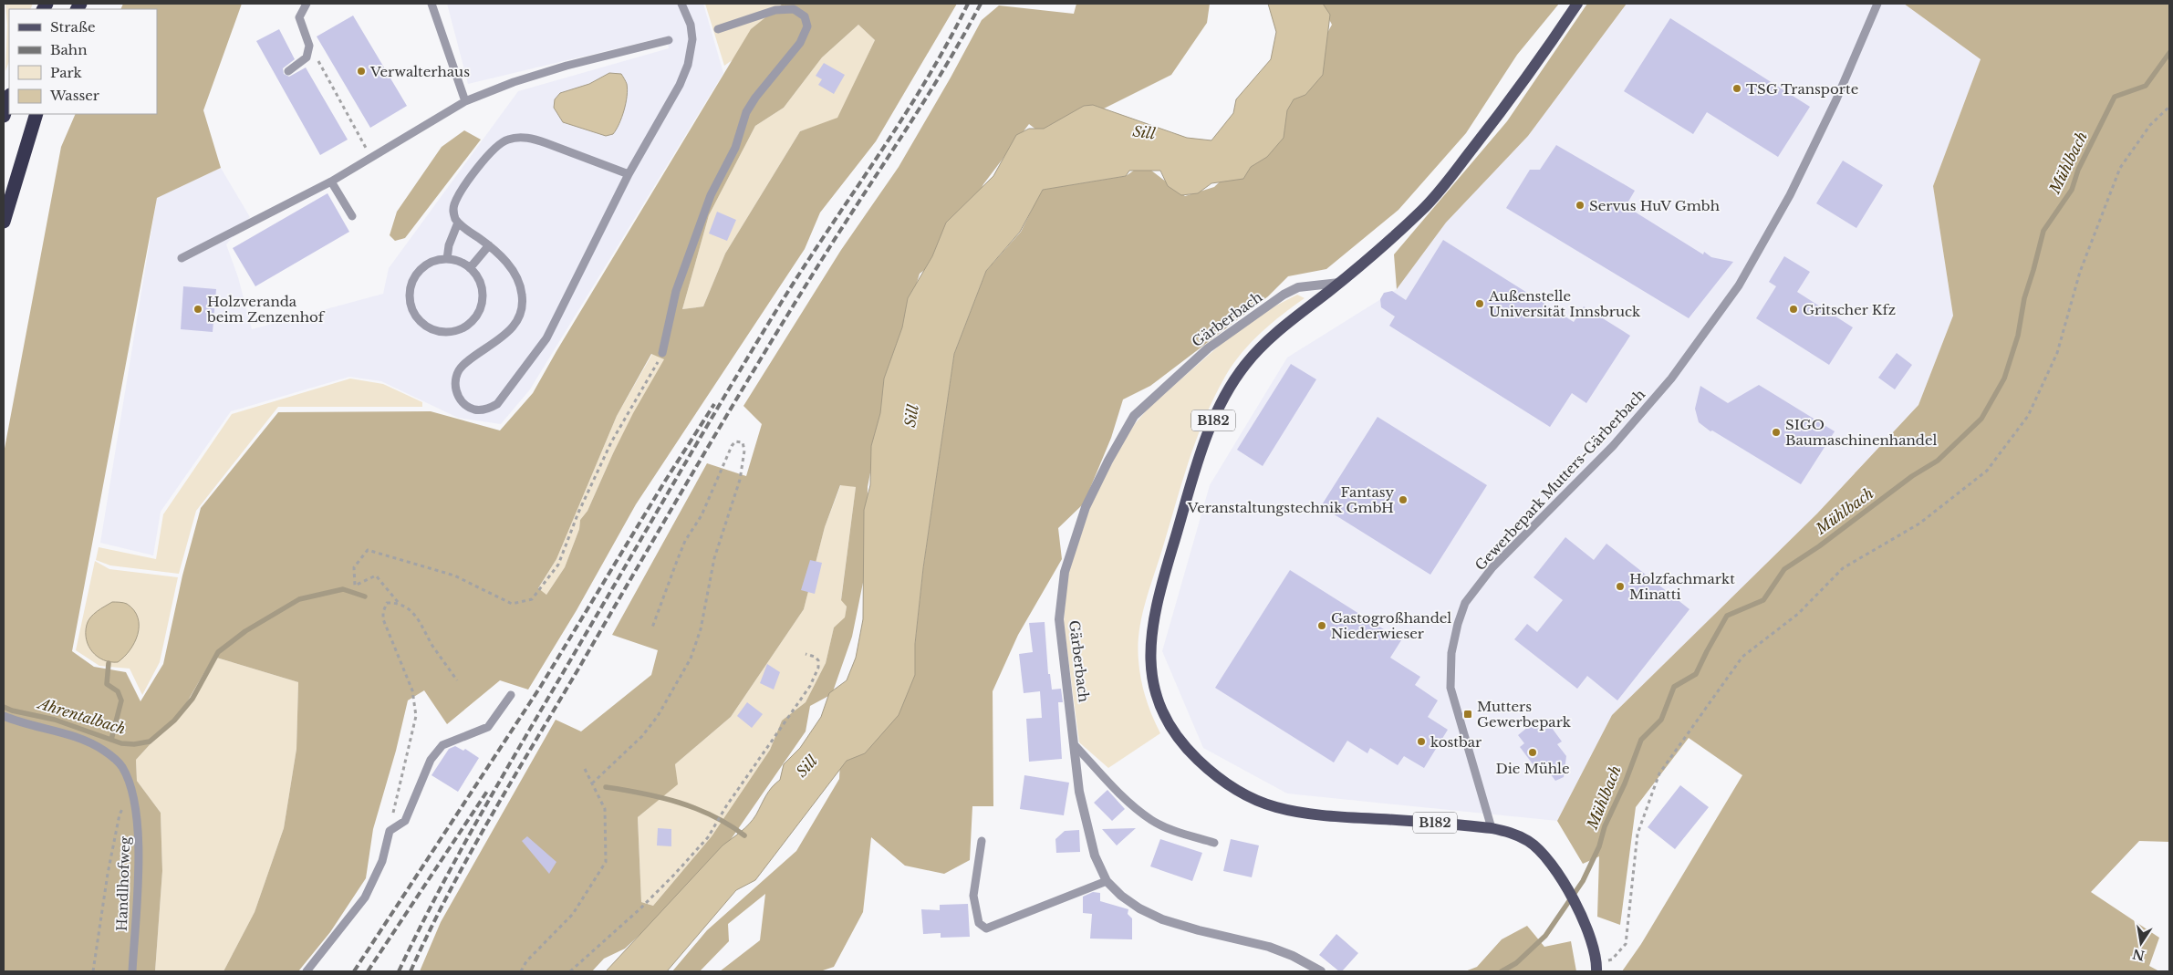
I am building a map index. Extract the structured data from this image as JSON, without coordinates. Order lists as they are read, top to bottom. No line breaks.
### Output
{"streets":{"main road":["B182"],"street":["Gärberbach"],"lane":["Gewerbepark Mutters-Gärberbach","Handlhofweg"]},"crossings":[["Gärberbach","B182"],["B182","Gewerbepark Mutters-Gärberbach"]],"water":["Sill","Mühlbach","Ahrentalbach"],"places":{"other":["Verwalterhaus","TSG Transporte","Servus HuV Gmbh","Außenstelle Universität Innsbruck","Holzveranda beim Zenzenhof","Gritscher Kfz","SIGO Baumaschinenhandel","Fantasy Veranstaltungstechnik GmbH","Holzfachmarkt Minatti","Gastogroßhandel Niederwieser","kostbar","Die Mühle"],"transit":["Mutters Gewerbepark"]},"legend":["Straße","Bahn","Park","Wasser"],"north":"bottom"}
